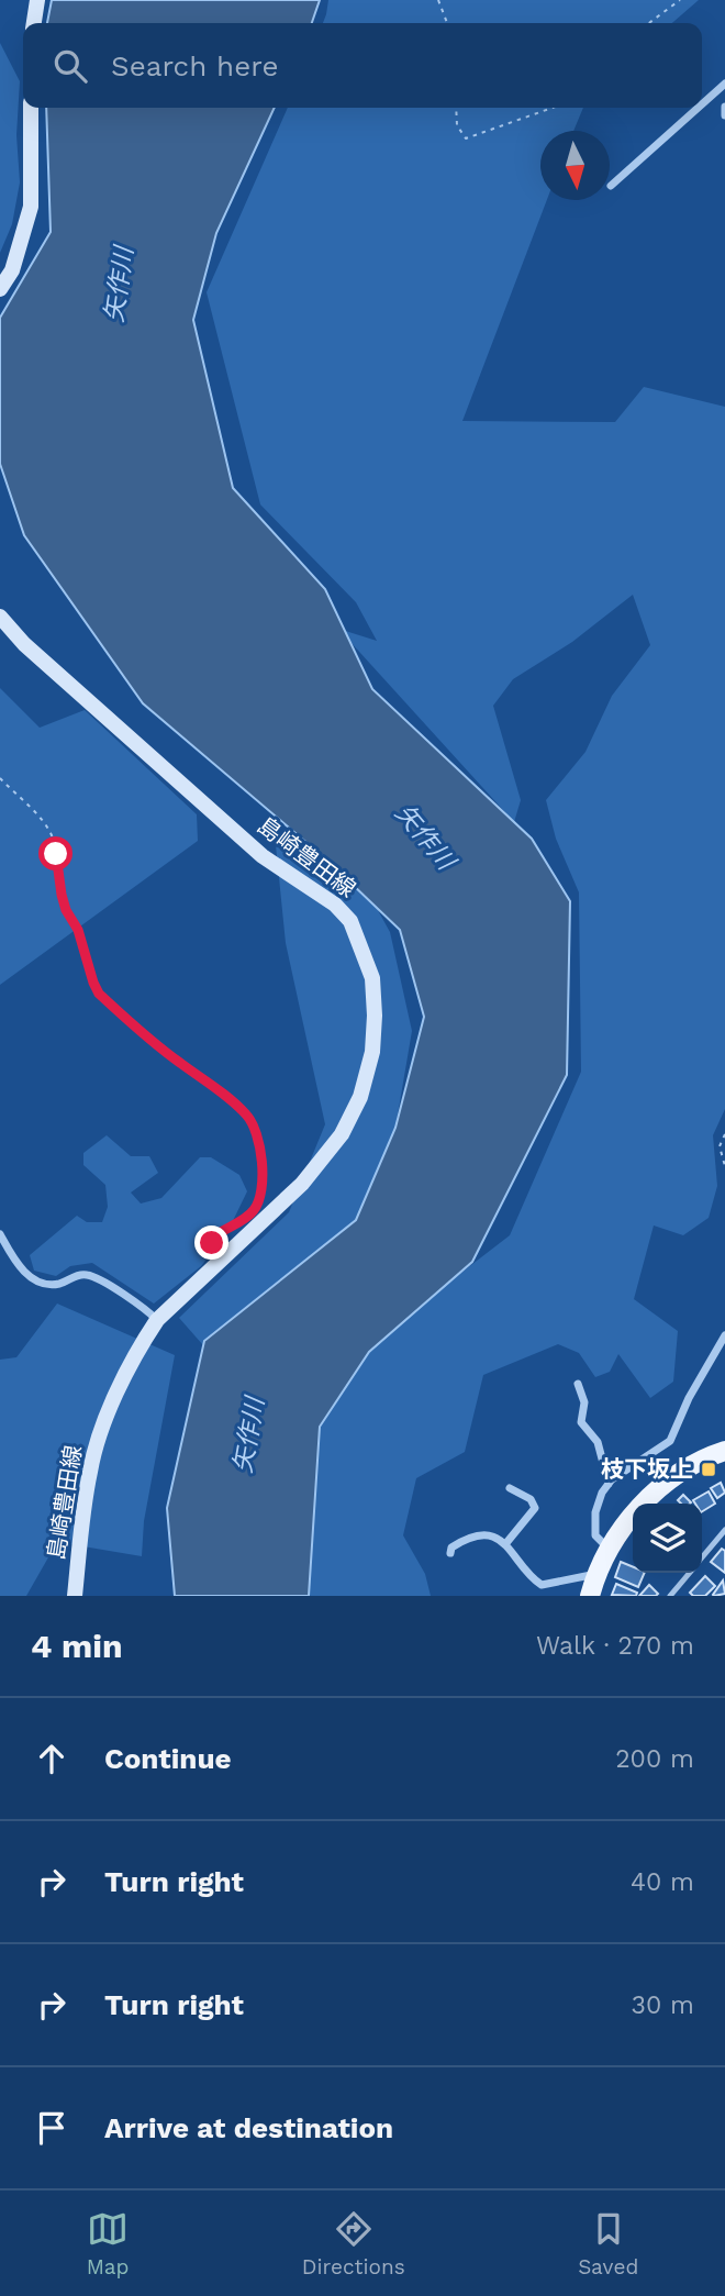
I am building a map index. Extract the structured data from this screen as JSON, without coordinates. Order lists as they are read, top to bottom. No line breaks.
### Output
{"streets":{"main road":["島崎豊田線"]},"water":["矢作川"],"places":{"transit":["枝下坂上"]},"north":"bottom","page":{"search":"Search here","heading":["4 min","Walk · 270 m"],"list":[["Continue","200 m"],["Turn right","40 m"],["Turn right","30 m"],"Arrive at destination"],"nav":["Map","Directions","Saved"]}}
